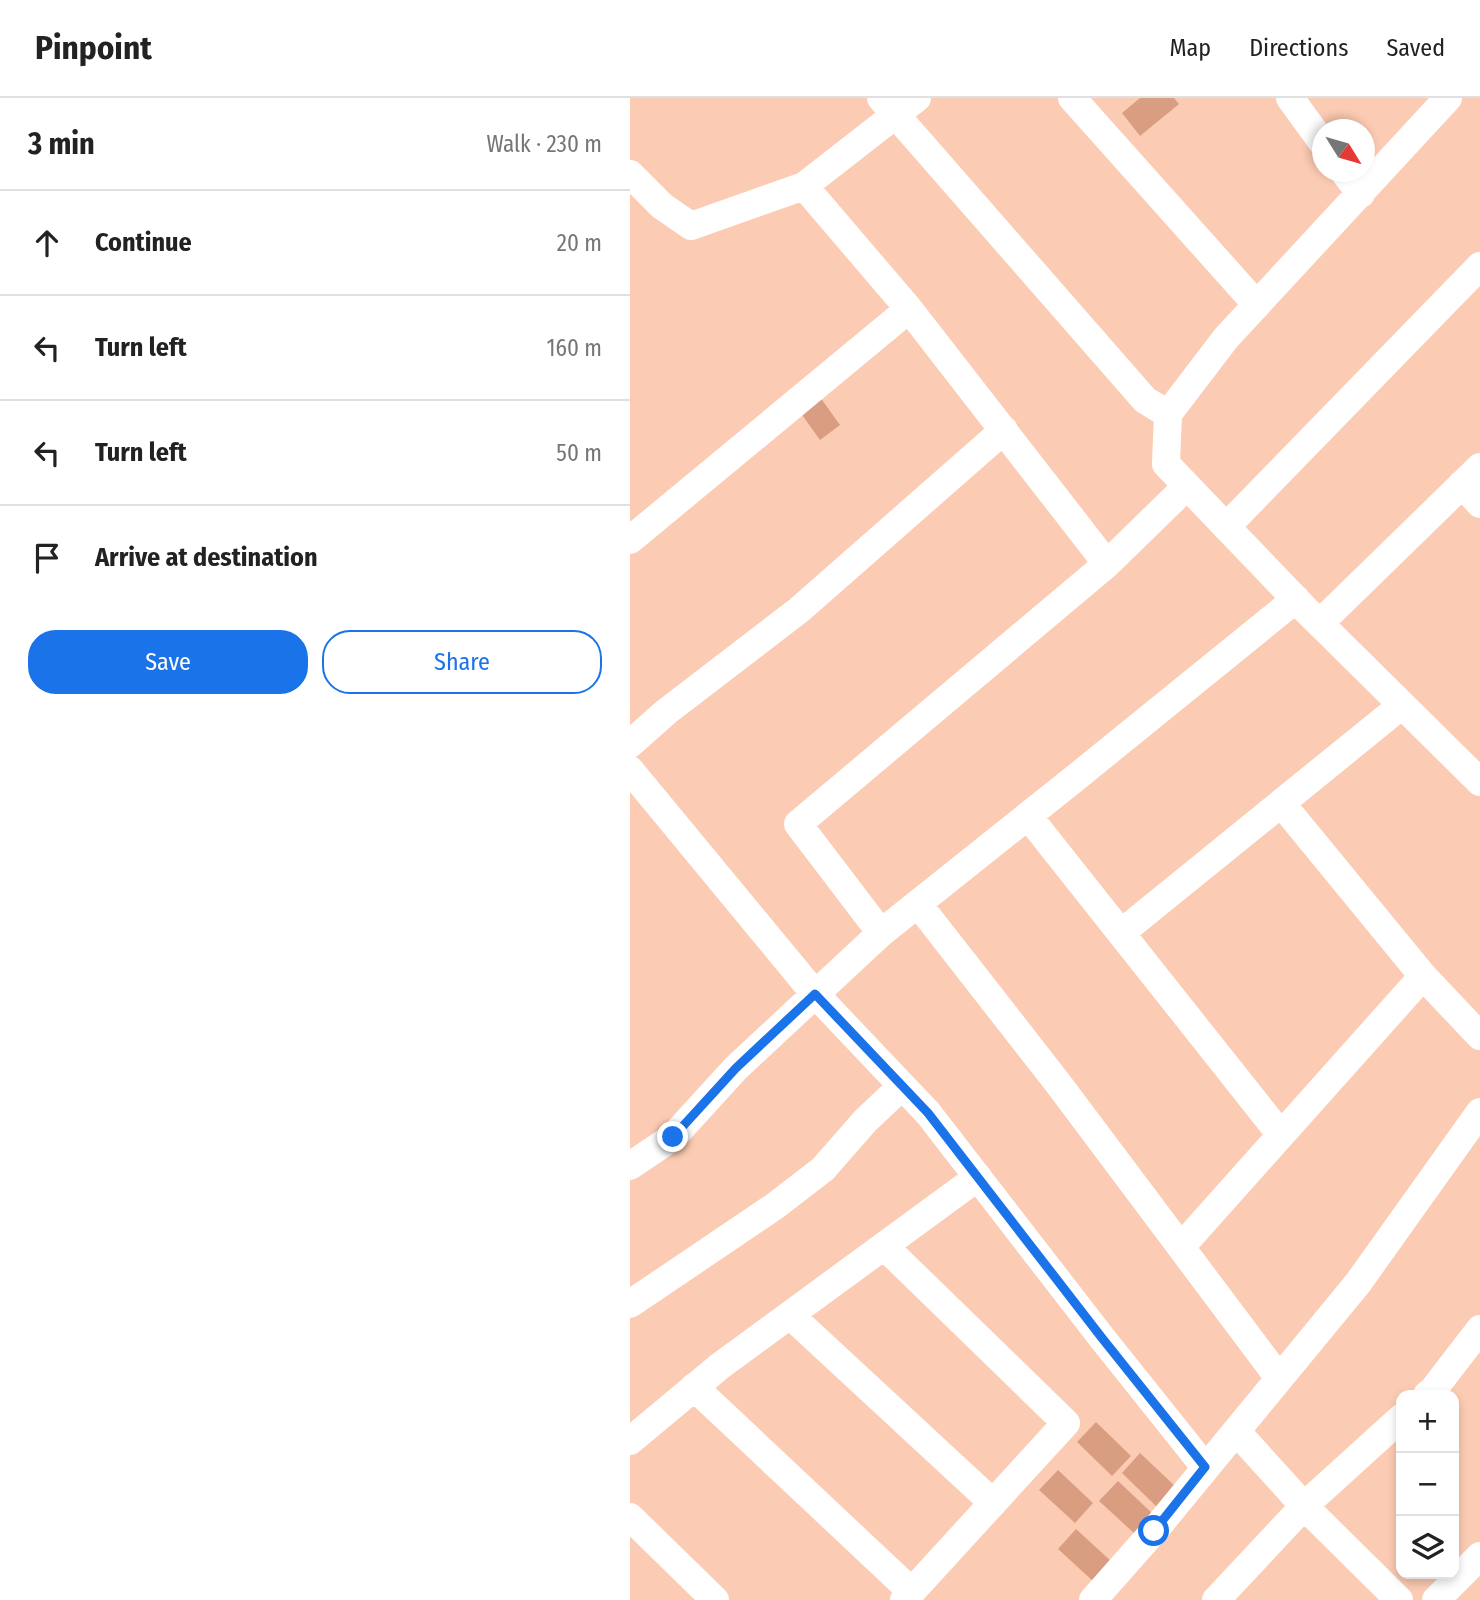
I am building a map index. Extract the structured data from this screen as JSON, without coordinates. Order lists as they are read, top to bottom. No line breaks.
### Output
{"north":"bottom right","page":{"header":"Pinpoint","nav":["Map","Directions","Saved"],"heading":["3 min","Walk · 230 m"],"list":[["Continue","20 m"],["Turn left","160 m"],["Turn left","50 m"],"Arrive at destination"],"buttons":["Save","Share"],"map_buttons":["+","−"]}}
